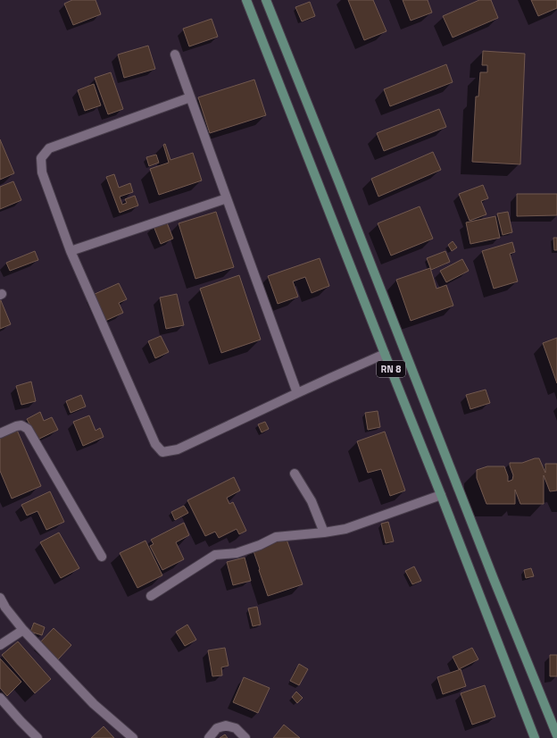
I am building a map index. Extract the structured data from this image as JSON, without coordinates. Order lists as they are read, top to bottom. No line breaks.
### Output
{"streets":{"main road":["RN 8"]}}
